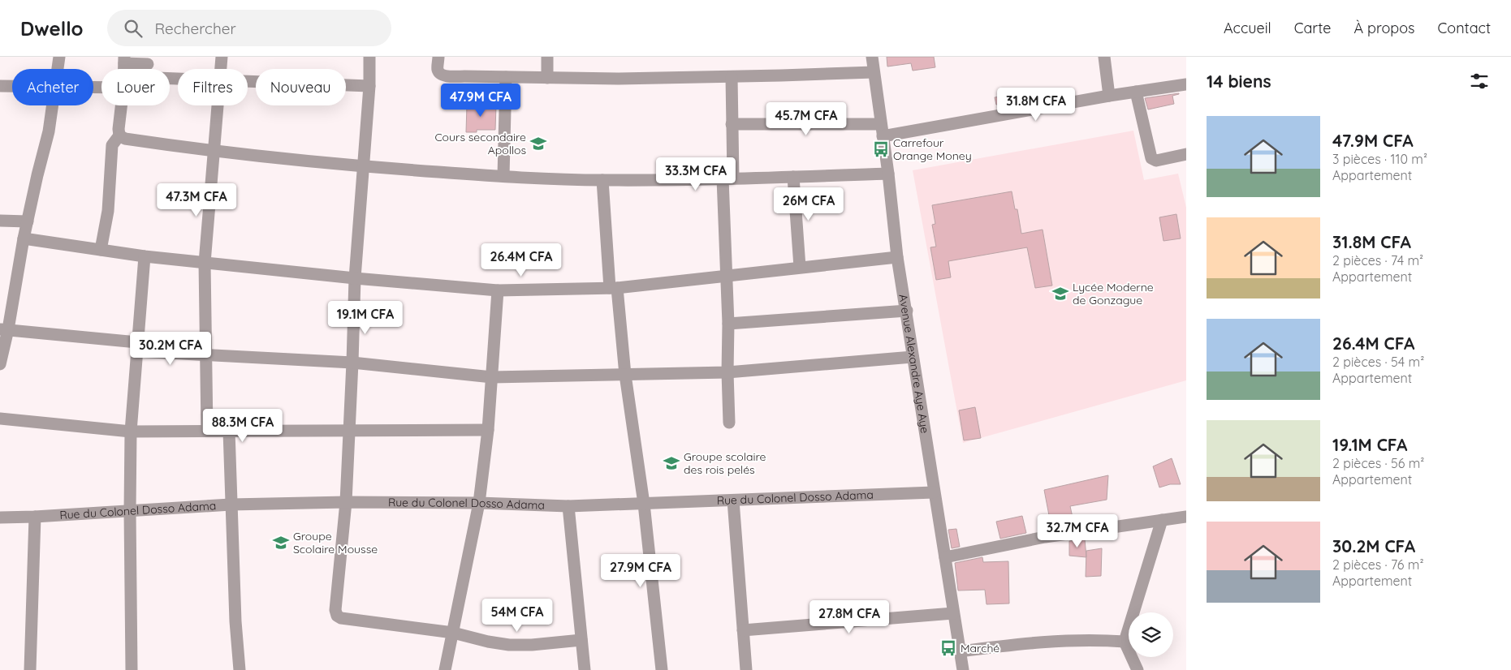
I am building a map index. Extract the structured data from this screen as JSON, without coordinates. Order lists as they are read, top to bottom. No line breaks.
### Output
{"streets":{"street":["Avenue Alexandre Aye Aye","Rue du Colonel Dosso Adama"]},"crossings":[["Avenue Alexandre Aye Aye","Rue du Colonel Dosso Adama"]],"places":{"school or university":["Cours secondaire Apollos","Lycée Moderne de Gonzague","Groupe scolaire des rois pelés","Groupe Scolaire Mousse"],"bus stop":["Carrefour Orange Money","Marché"]},"page":{"header":"Dwello","search":"Rechercher","nav":["Accueil","Carte","À propos","Contact"],"heading":"14 biens","chip":["Acheter","Louer","Filtres","Nouveau"],"price":["47.9M CFA","31.8M CFA","45.7M CFA","33.3M CFA","47.3M CFA","26M CFA","26.4M CFA","19.1M CFA","30.2M CFA","88.3M CFA","32.7M CFA","27.9M CFA","54M CFA","27.8M CFA"],"list":[{"name":"47.9M CFA","note":"3 pièces · 110 m² · Appartement"},{"name":"31.8M CFA","note":"2 pièces · 74 m² · Appartement"},{"name":"26.4M CFA","note":"2 pièces · 54 m² · Appartement"},{"name":"19.1M CFA","note":"2 pièces · 56 m² · Appartement"},{"name":"30.2M CFA","note":"2 pièces · 76 m² · Appartement"}]}}
